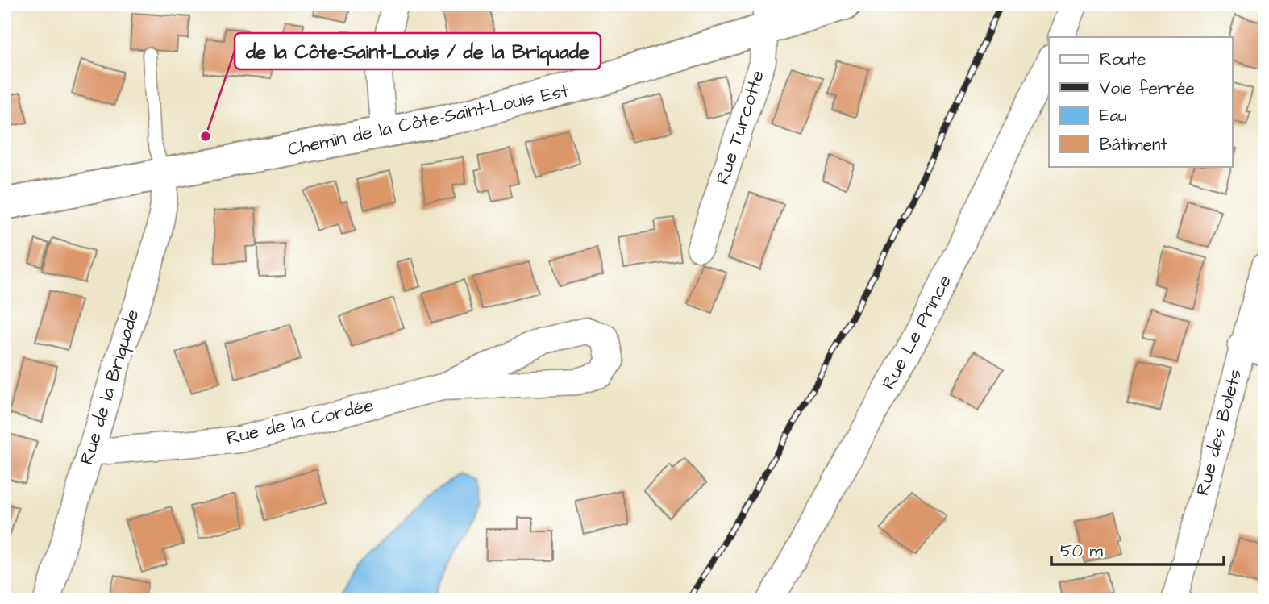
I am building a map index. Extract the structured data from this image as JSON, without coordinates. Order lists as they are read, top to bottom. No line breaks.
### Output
{"streets":{"street":["Chemin de la Côte-Saint-Louis Est","Rue Turcotte","Rue Le Prince","Rue de la Briquade","Rue de la Cordée","Rue des Bolets"]},"crossings":[["Chemin de la Côte-Saint-Louis Est","Rue Turcotte"],["Chemin de la Côte-Saint-Louis Est","Rue de la Briquade"],["Rue de la Briquade","Rue de la Cordée"]],"places":["de la Côte-Saint-Louis / de la Briquade"],"legend":["Route","Voie ferrée","Eau","Bâtiment"],"scale_bar":"50 m"}
